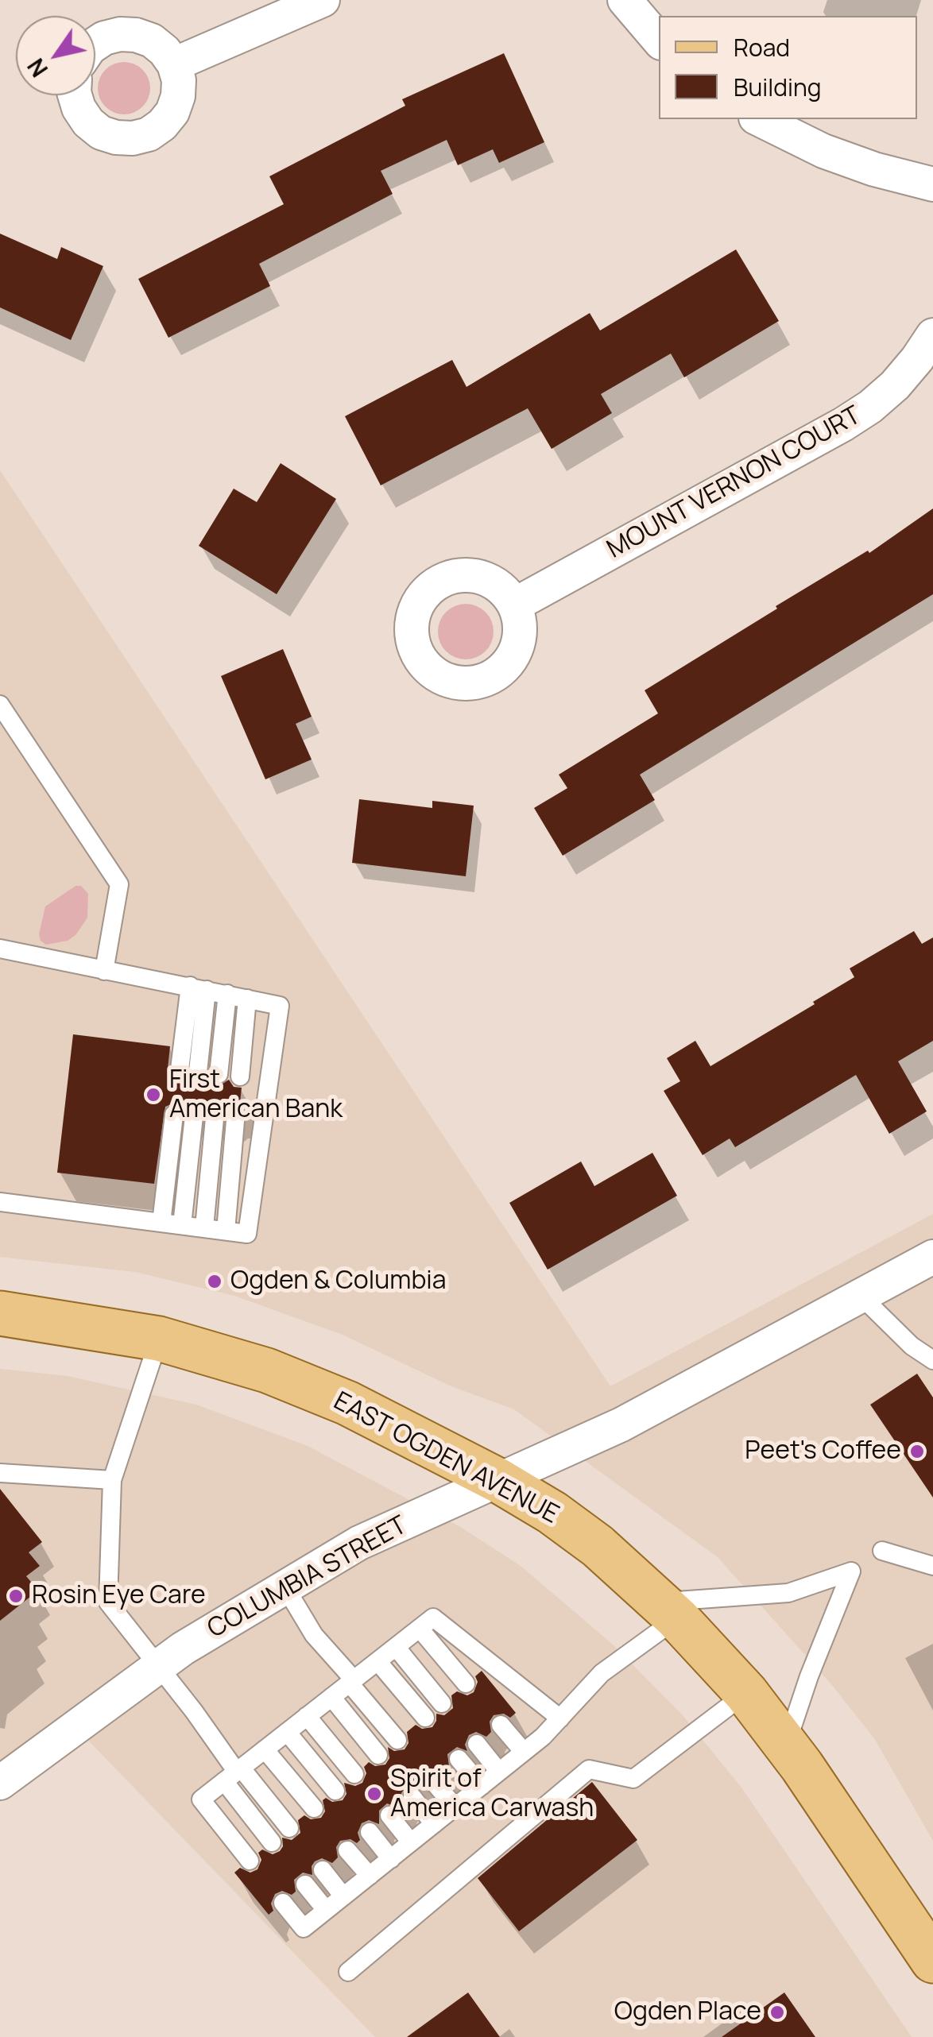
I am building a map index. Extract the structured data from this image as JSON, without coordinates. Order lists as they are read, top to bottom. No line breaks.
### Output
{"streets":{"main road":["EAST OGDEN AVENUE"],"street":["MOUNT VERNON COURT","COLUMBIA STREET"]},"crossings":[["EAST OGDEN AVENUE","COLUMBIA STREET"]],"places":["First American Bank","Ogden & Columbia","Peet's Coffee","Rosin Eye Care","Spirit of America Carwash","Ogden Place"],"legend":["Road","Building"],"north":"bottom left"}
